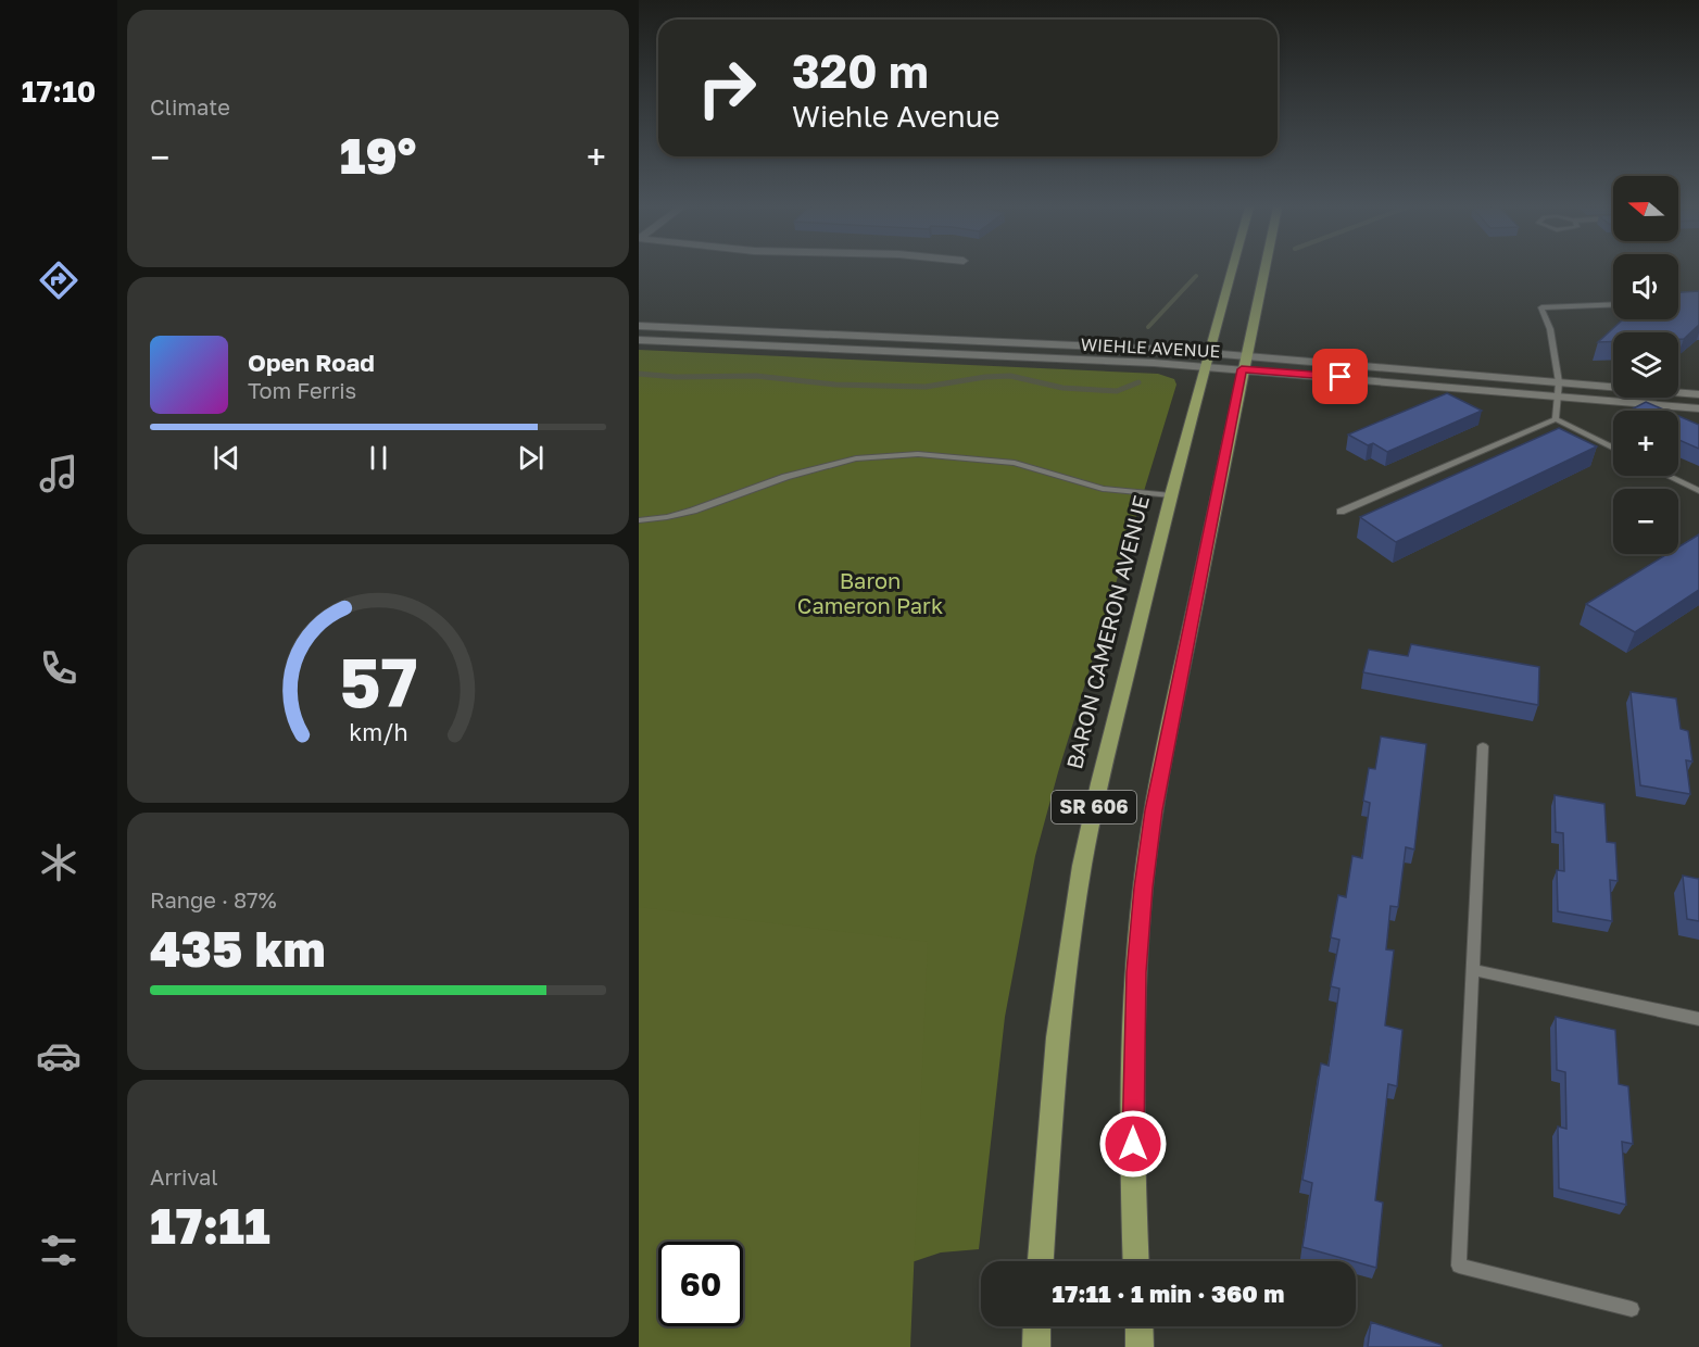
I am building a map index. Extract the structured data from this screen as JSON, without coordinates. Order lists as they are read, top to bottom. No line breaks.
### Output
{"streets":{"main road":["WIEHLE AVENUE","BARON CAMERON AVENUE","SR 606"]},"crossings":[["WIEHLE AVENUE","BARON CAMERON AVENUE"],["WIEHLE AVENUE","SR 606"]],"parks":["Baron Cameron Park"],"north":"left","page":{"tabs":"17:10","tile":["Climate",["Range · 87%","435 km"],["Arrival","17:11"]],"turn":["320 m","Wiehle Avenue"],"heat":["−","19°","+"],"map_buttons":["+","−"],"song":["Open Road","Tom Ferris"],"limit":"60","trip":"17:11 · 1 min · 360 m","gauge":["57","km/h"]}}
